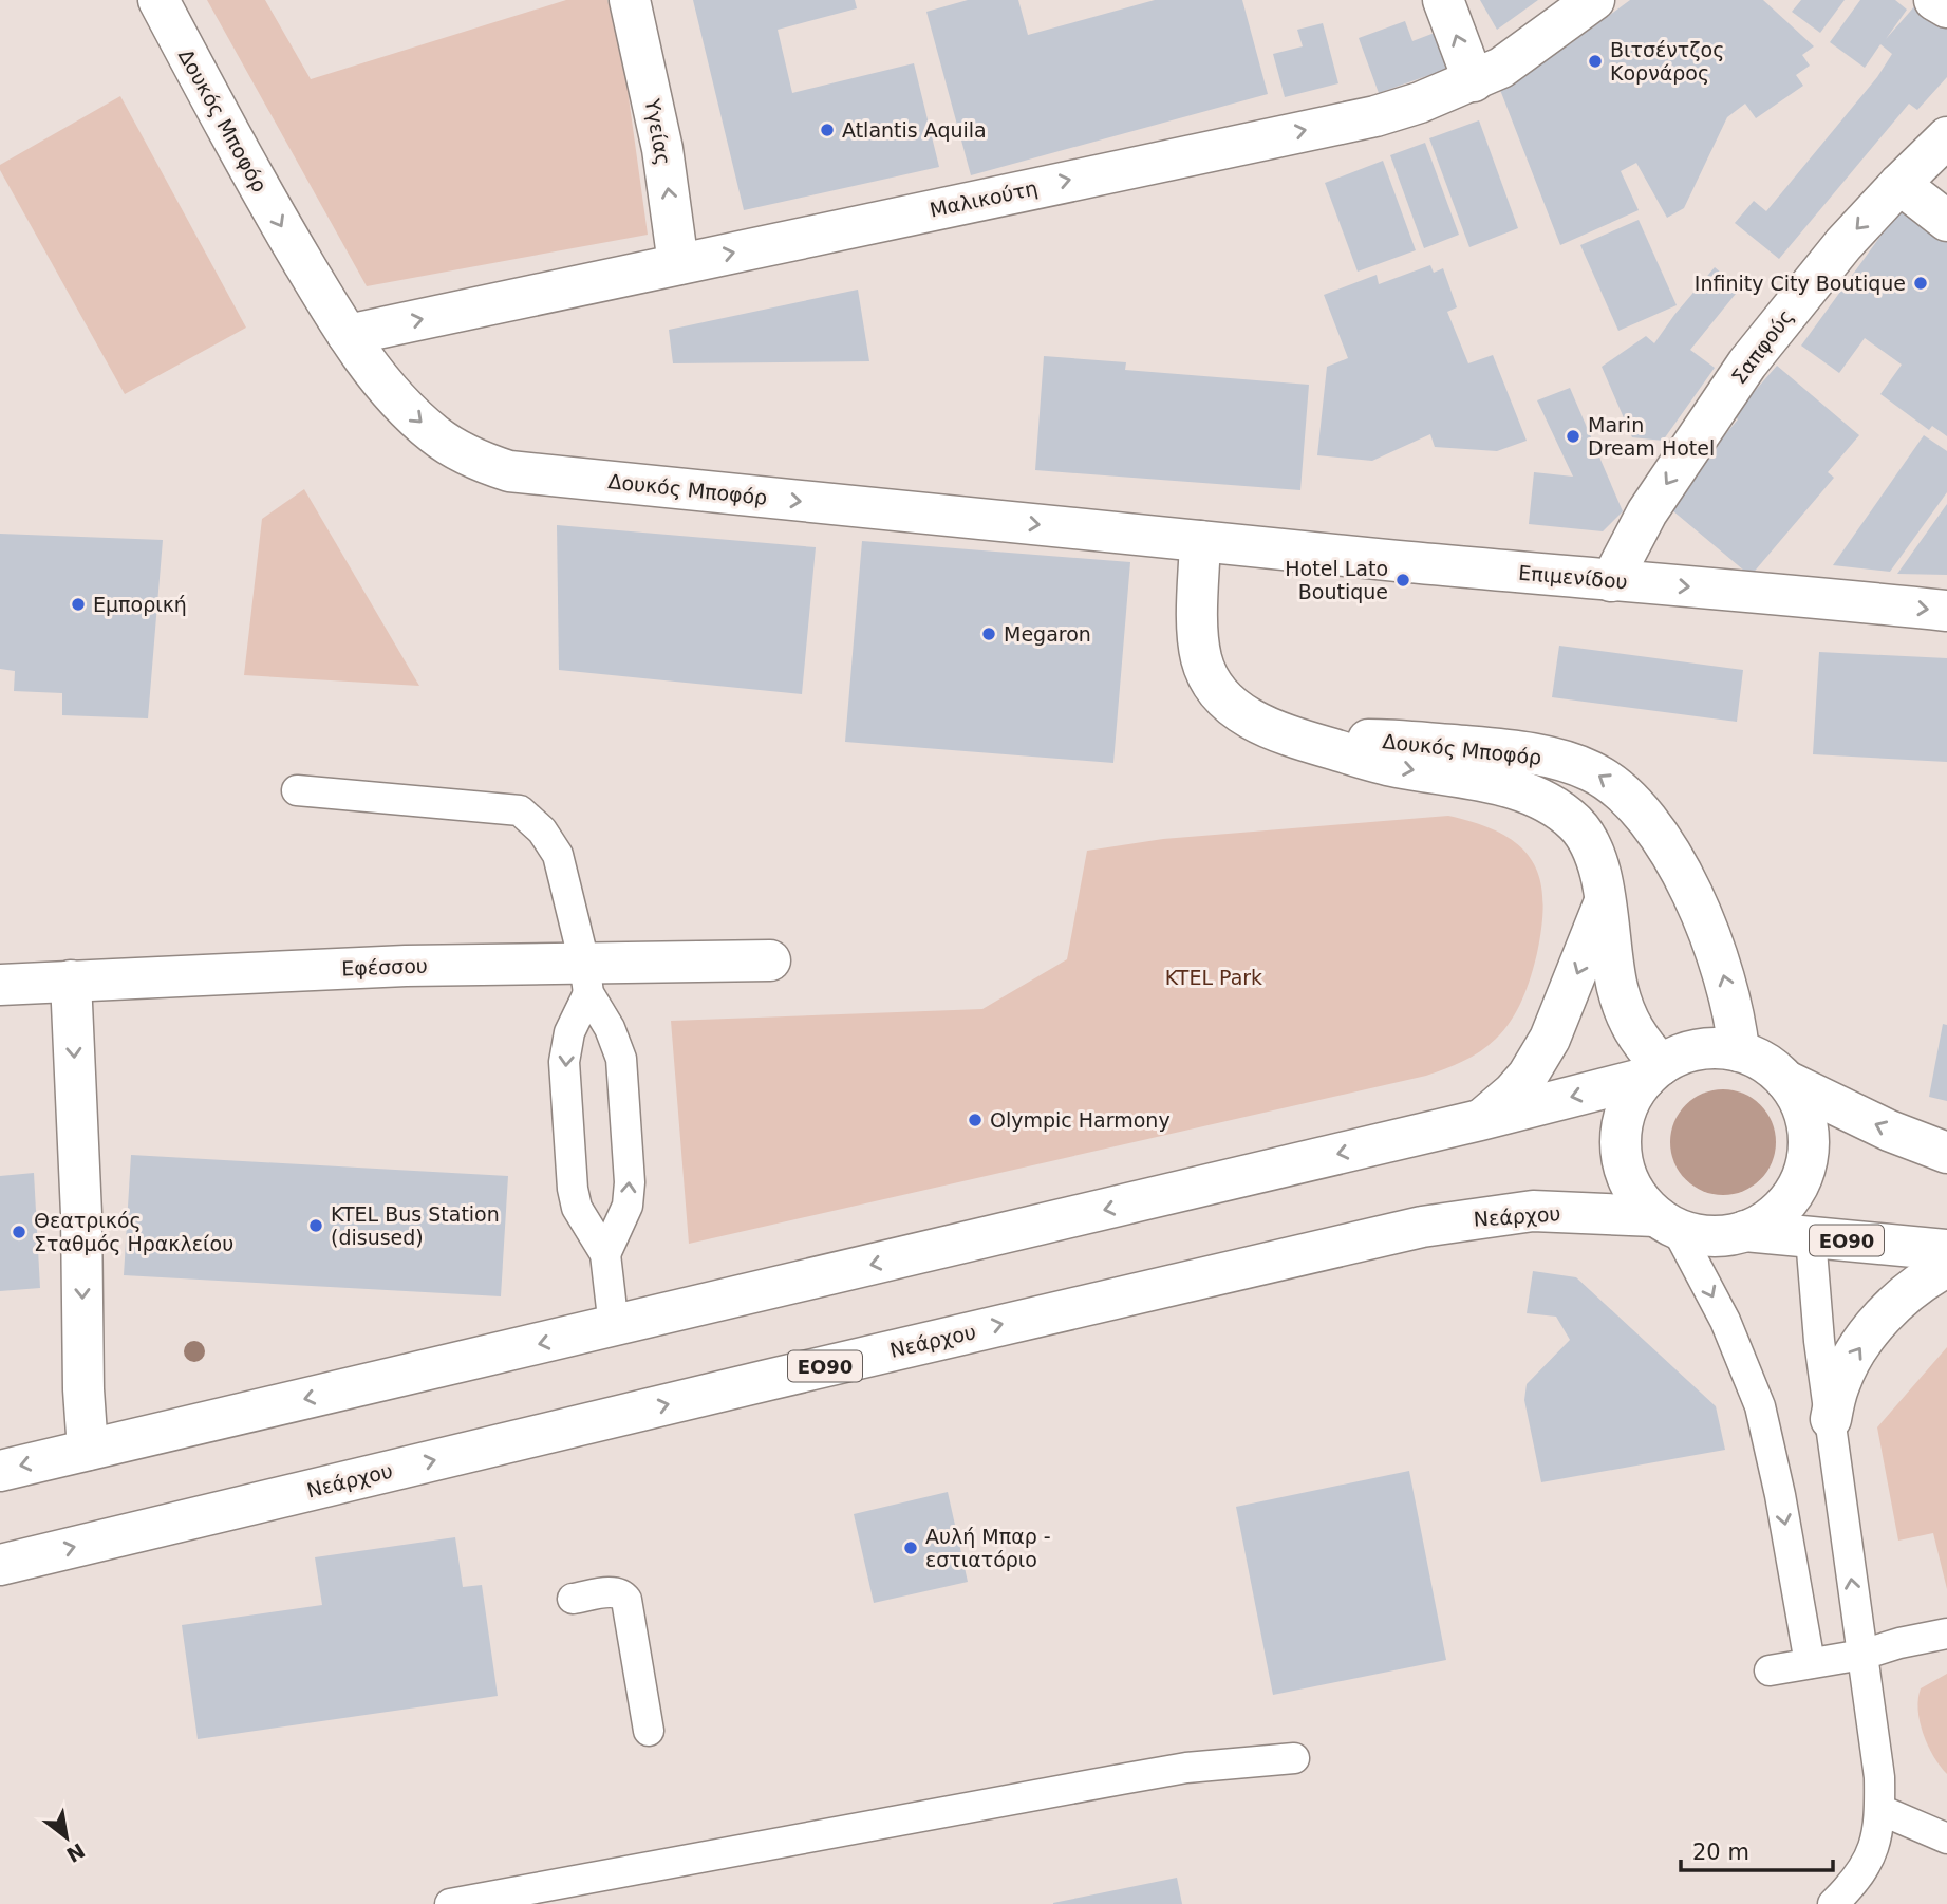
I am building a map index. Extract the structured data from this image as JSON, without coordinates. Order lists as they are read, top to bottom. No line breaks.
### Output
{"streets":{"street":["Δουκός Μποφόρ","Υγείας","Μαλικούτη","Σαπφούς","Επιμενίδου","Εφέσσου","Νεάρχου","ΕΟ90"]},"crossings":[["Δουκός Μποφόρ","Μαλικούτη"],["Δουκός Μποφόρ","Επιμενίδου"],["Δουκός Μποφόρ","Νεάρχου"],["Δουκός Μποφόρ","ΕΟ90"],["Υγείας","Μαλικούτη"],["Σαπφούς","Επιμενίδου"],["Νεάρχου","ΕΟ90"]],"one_way":["Υγείας","Μαλικούτη","Σαπφούς","Επιμενίδου"],"parks":["KTEL Park"],"places":["Βιτσέντζος Κορνάρος","Atlantis Aquila","Infinity City Boutique","Marin Dream Hotel","Hotel Lato Boutique","Εμπορική","Megaron","Olympic Harmony","KTEL Bus Station (disused)","Θεατρικός Σταθμός Ηρακλείου","Αυλή Μπαρ - εστιατόριο"],"scale_bar":"20 m","north":"bottom right"}
